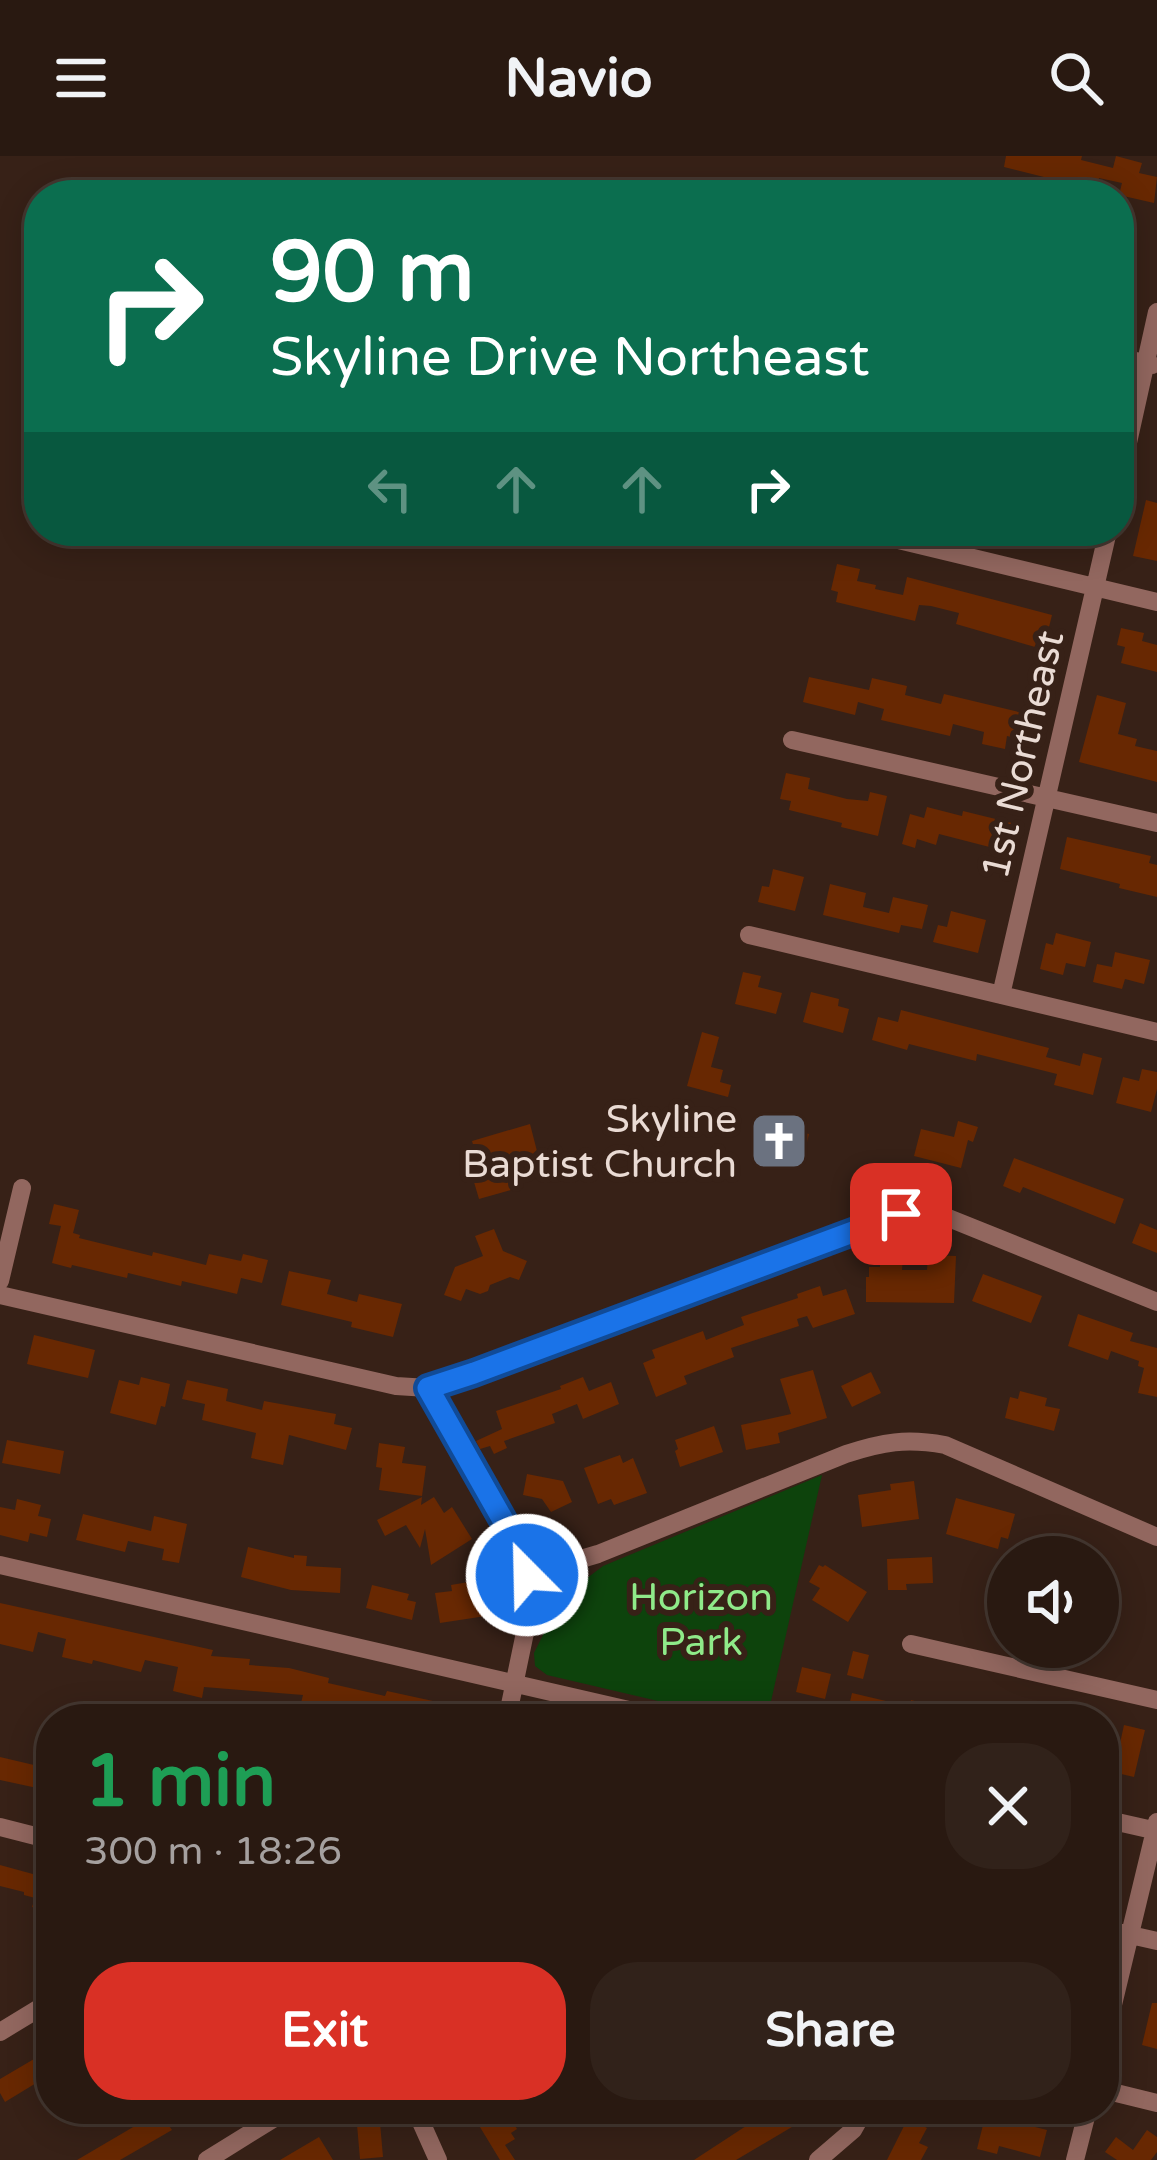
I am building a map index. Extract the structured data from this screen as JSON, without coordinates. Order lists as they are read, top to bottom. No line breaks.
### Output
{"streets":{"street":["1st Northeast"]},"parks":["Horizon Park"],"places":{"church":["Skyline Baptist Church"]},"page":{"header":"Navio","turn":["90 m","Skyline Drive Northeast"],"heading":["1 min","300 m · 18:26"],"buttons":["Exit","Share"]}}
